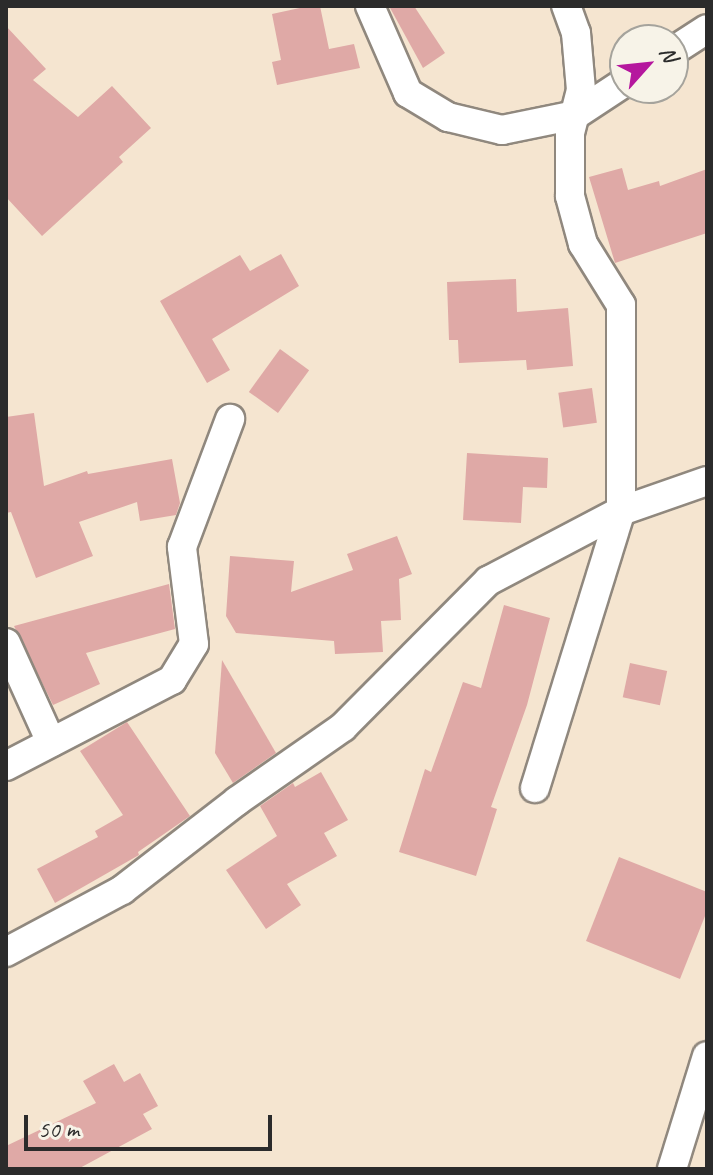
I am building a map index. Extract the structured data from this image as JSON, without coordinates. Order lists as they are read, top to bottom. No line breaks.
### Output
{"scale_bar":"50 m","north":"top right"}
